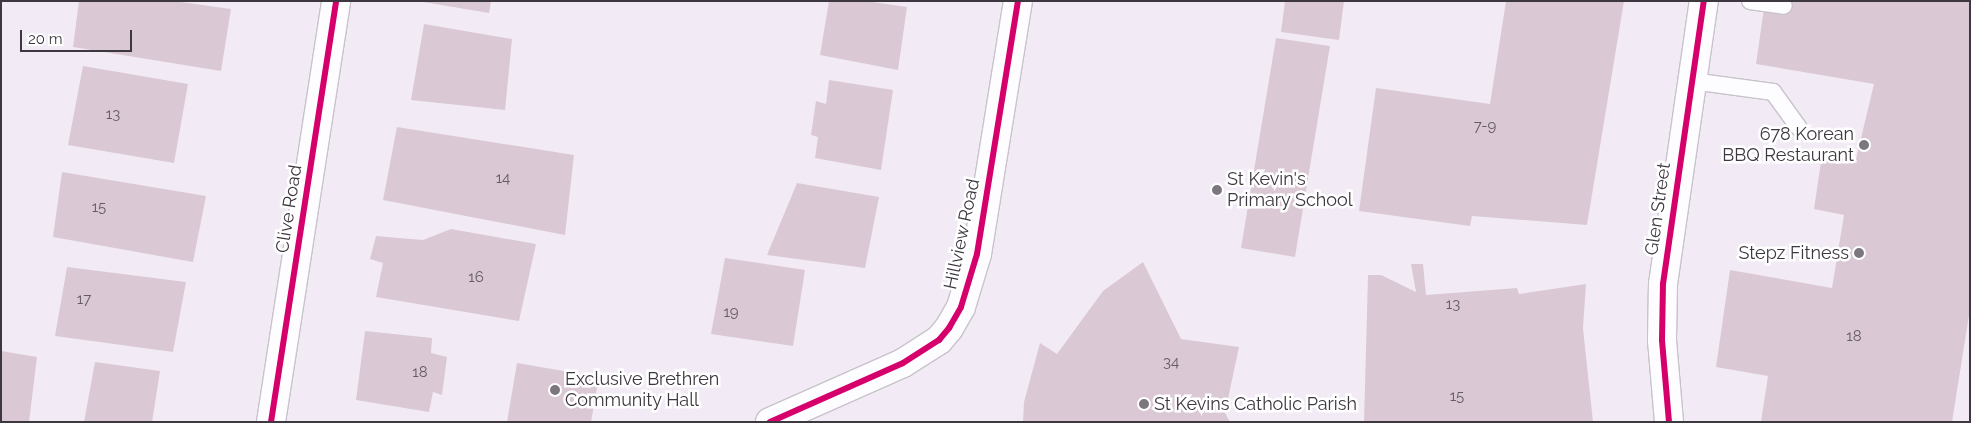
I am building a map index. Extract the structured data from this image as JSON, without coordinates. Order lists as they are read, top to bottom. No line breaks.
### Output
{"streets":{"street":["Clive Road","Glen Street","Hillview Road"]},"places":["678 Korean BBQ Restaurant","St Kevin's Primary School","Stepz Fitness","Exclusive Brethren Community Hall","St Kevins Catholic Parish"],"house_numbers":["13","7-9","14","15","16","17","13","19","18","34","18","15"],"scale_bar":"20 m"}
